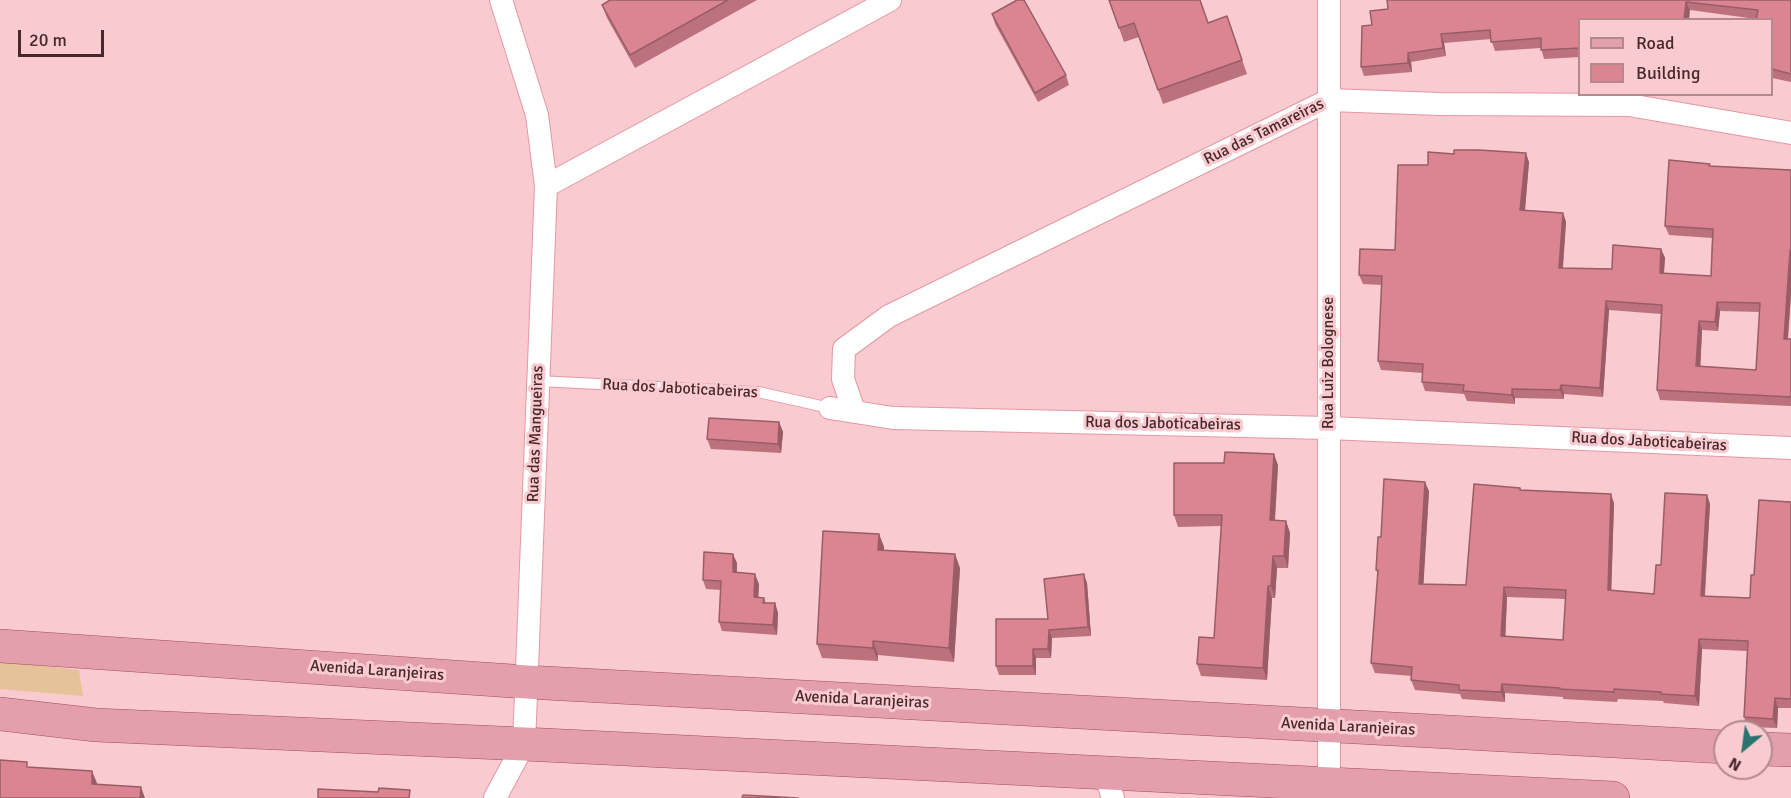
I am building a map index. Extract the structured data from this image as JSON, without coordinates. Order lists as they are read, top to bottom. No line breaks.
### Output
{"streets":{"main road":["Avenida Laranjeiras"],"street":["Rua das Tamareiras","Rua Luiz Bolognese","Rua dos Jaboticabeiras","Rua das Mangueiras"]},"crossings":[["Rua das Tamareiras","Rua Luiz Bolognese"],["Rua das Tamareiras","Rua dos Jaboticabeiras"],["Rua Luiz Bolognese","Rua dos Jaboticabeiras"],["Rua Luiz Bolognese","Avenida Laranjeiras"],["Rua dos Jaboticabeiras","Rua das Mangueiras"],["Rua das Mangueiras","Avenida Laranjeiras"]],"legend":["Road","Building"],"scale_bar":"20 m","north":"bottom left"}
